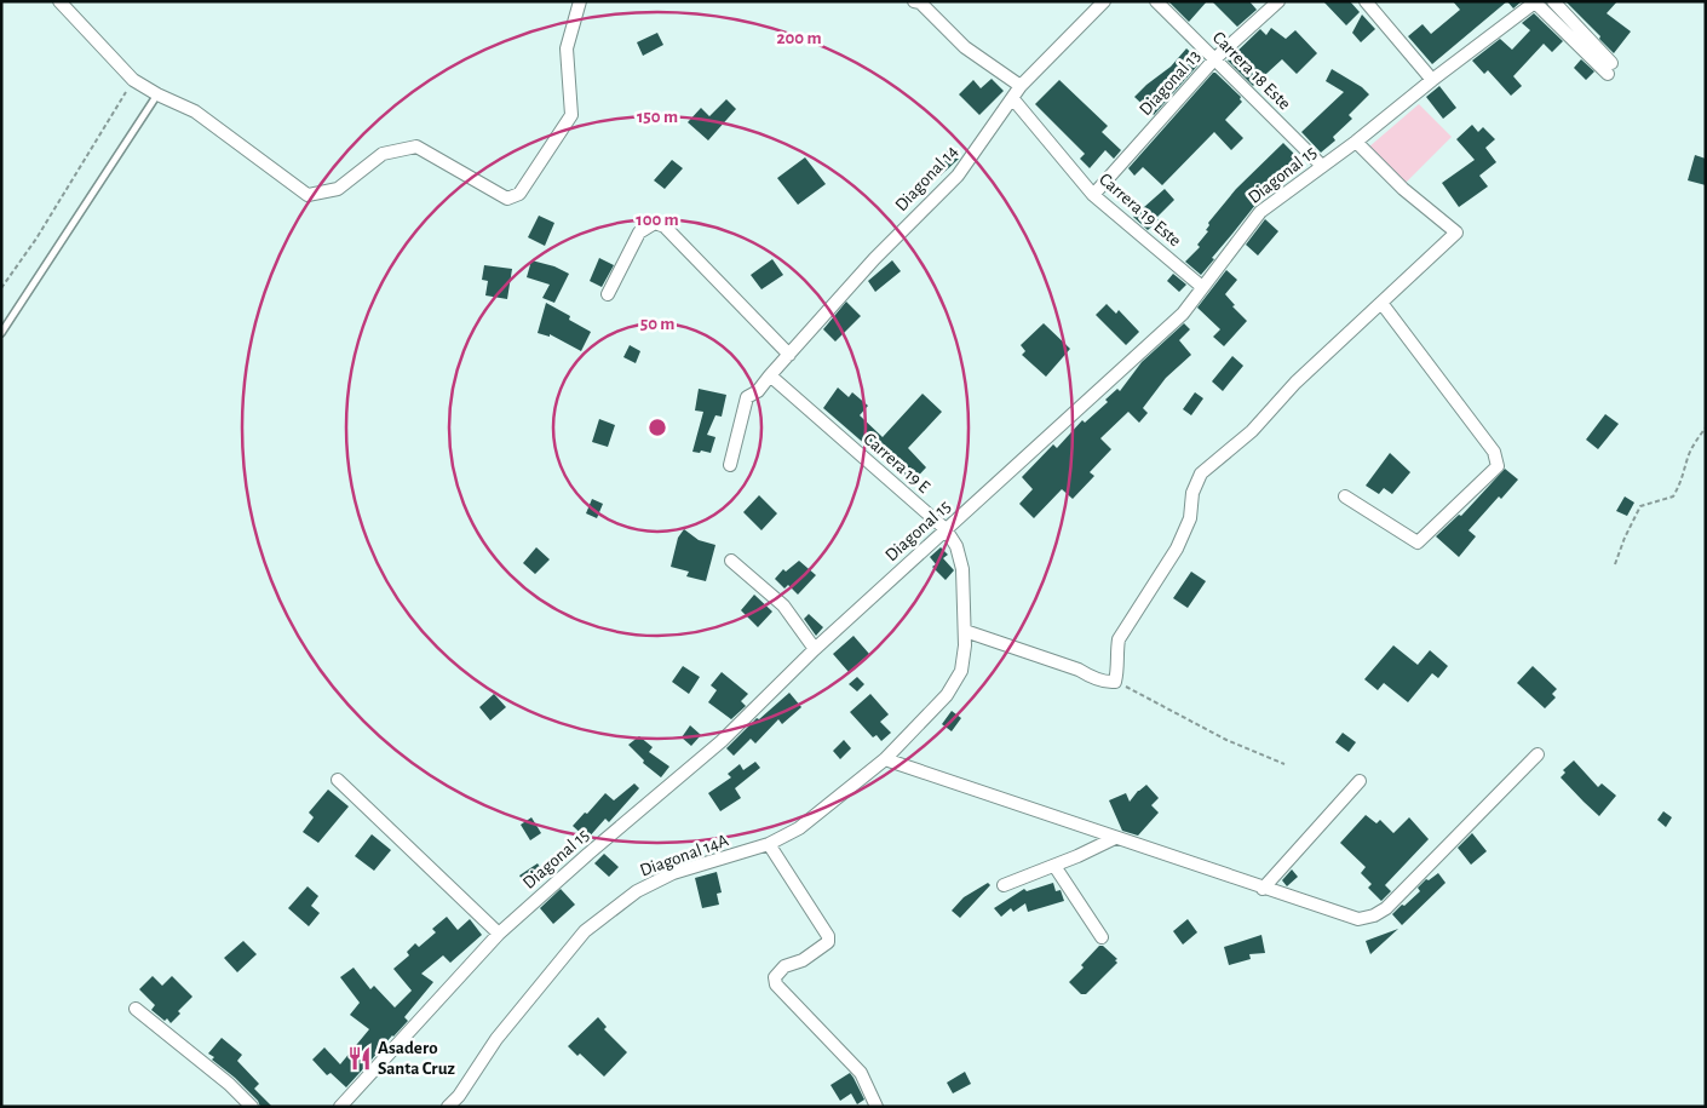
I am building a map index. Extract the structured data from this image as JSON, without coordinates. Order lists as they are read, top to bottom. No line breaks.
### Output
{"streets":{"street":["Carrera 18 Este","Diagonal 13","Diagonal 15","Diagonal 14","Carrera 19 Este","Carrera 19 E","Diagonal 14A"]},"crossings":[["Carrera 18 Este","Diagonal 13"],["Carrera 18 Este","Diagonal 15"],["Diagonal 13","Carrera 19 Este"],["Diagonal 15","Carrera 19 Este"],["Diagonal 15","Carrera 19 E"],["Diagonal 14","Carrera 19 Este"],["Diagonal 14","Carrera 19 E"],["Carrera 19 E","Diagonal 14A"]],"places":{"restaurant":["Asadero Santa Cruz"]},"rings":["200 m","150 m","100 m","50 m"]}
